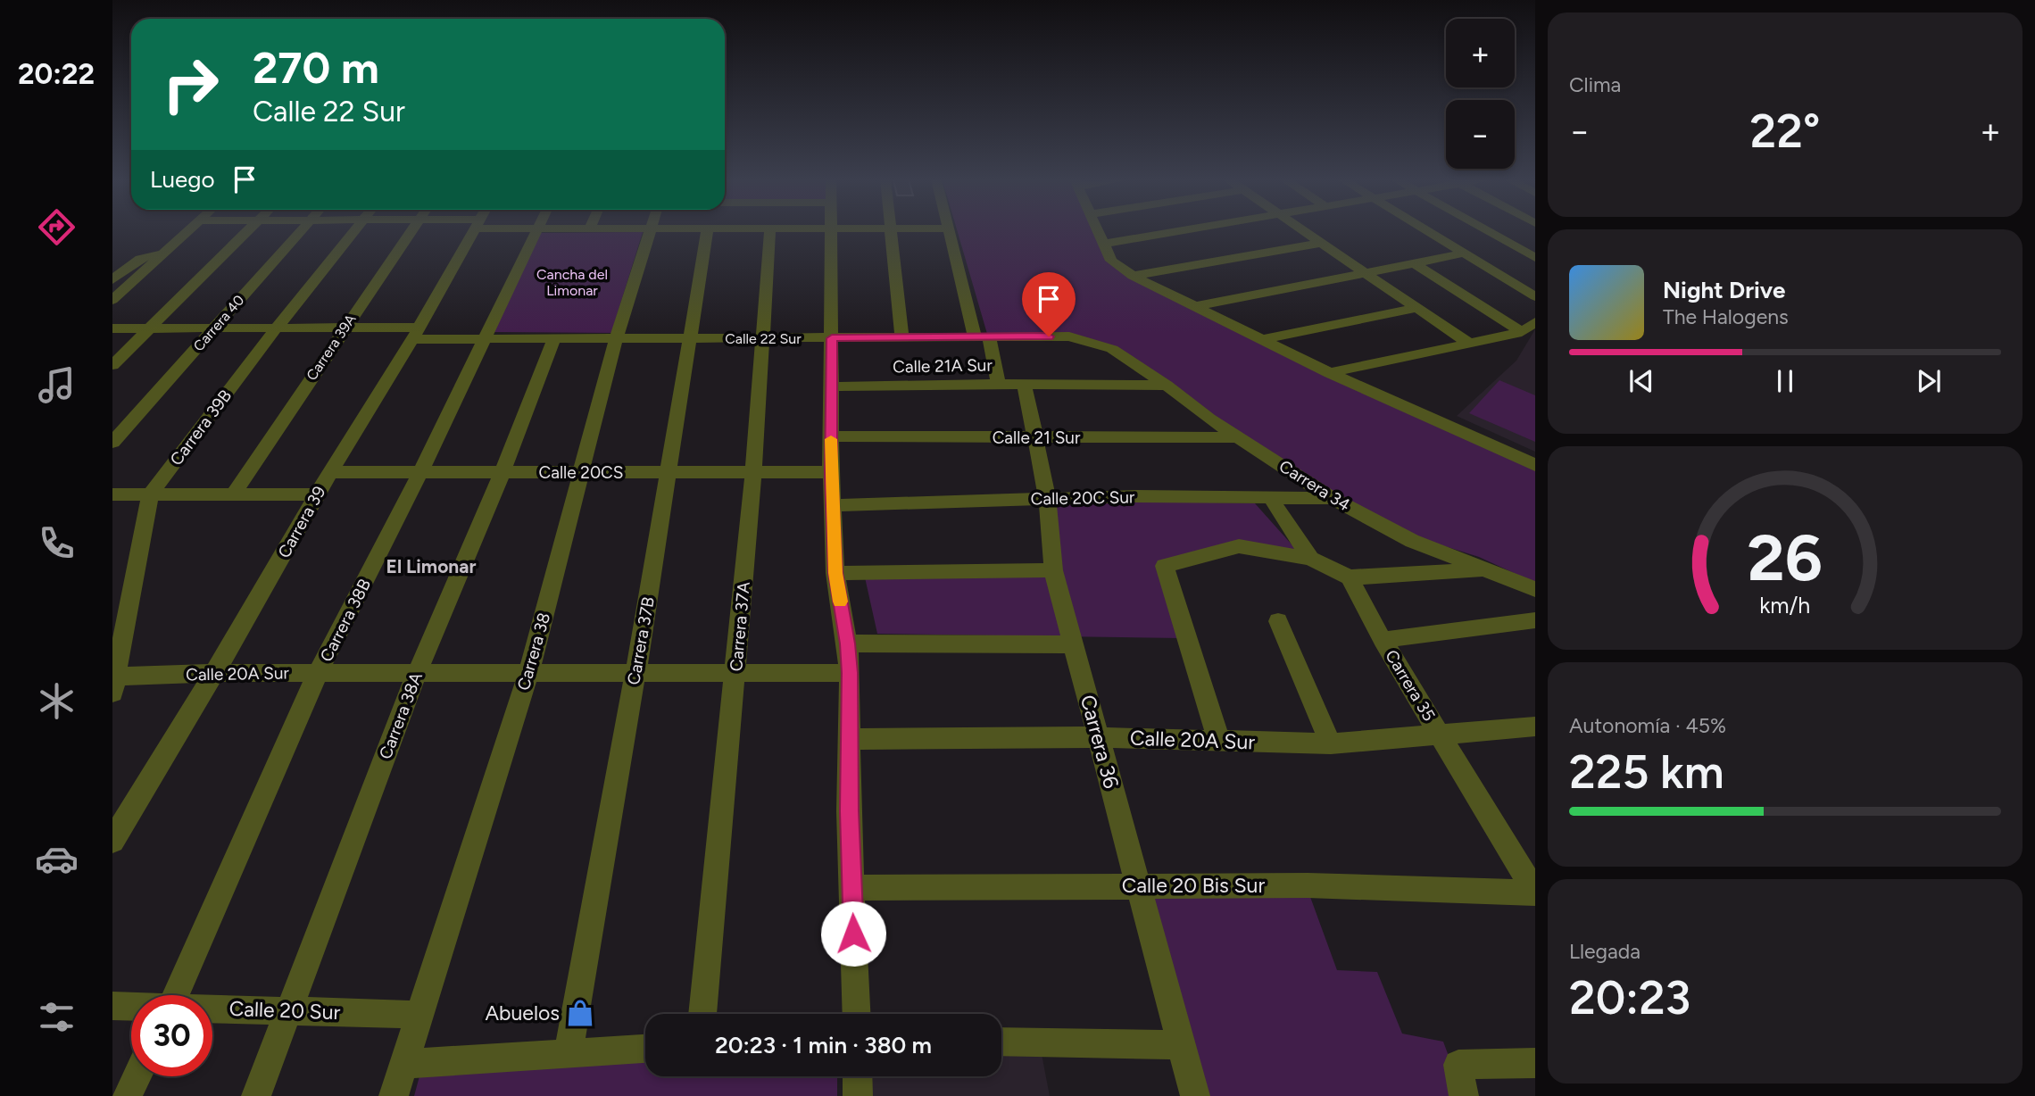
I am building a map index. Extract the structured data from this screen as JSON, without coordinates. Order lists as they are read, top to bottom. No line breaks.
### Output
{"streets":{"street":["Carrera 40","Calle 22 Sur","Carrera 39A","Calle 21A Sur","Carrera 39B","Calle 21 Sur","Calle 20CS","Carrera 34","Calle 20C Sur","Carrera 39","Carrera 38B","Carrera 37A","Carrera 37B","Carrera 38","Calle 20A Sur","Carrera 35","Carrera 38A","Carrera 36","Calle 20 Bis Sur","Calle 20 Sur"]},"crossings":[["Carrera 40","Calle 22 Sur"],["Calle 22 Sur","Carrera 39A"],["Calle 22 Sur","Carrera 39B"],["Calle 22 Sur","Carrera 34"],["Calle 22 Sur","Carrera 39"],["Calle 22 Sur","Carrera 38B"],["Calle 22 Sur","Carrera 37A"],["Calle 22 Sur","Carrera 37B"],["Calle 22 Sur","Carrera 38"],["Calle 22 Sur","Carrera 38A"],["Calle 21A Sur","Carrera 34"],["Calle 21A Sur","Carrera 36"],["Carrera 39B","Calle 20A Sur"],["Calle 21 Sur","Carrera 34"],["Calle 21 Sur","Carrera 36"],["Calle 20CS","Carrera 39"],["Calle 20CS","Carrera 38B"],["Calle 20CS","Carrera 37A"],["Calle 20CS","Carrera 37B"],["Calle 20CS","Carrera 38"],["Calle 20CS","Carrera 38A"],["Carrera 34","Calle 20C Sur"],["Calle 20C Sur","Carrera 36"],["Carrera 39","Calle 20A Sur"],["Carrera 38B","Calle 20A Sur"],["Carrera 37A","Calle 20A Sur"],["Carrera 37B","Calle 20A Sur"],["Carrera 38","Calle 20A Sur"],["Carrera 38","Calle 20 Sur"],["Calle 20A Sur","Carrera 35"],["Calle 20A Sur","Carrera 38A"],["Calle 20A Sur","Carrera 36"],["Carrera 35","Calle 20 Bis Sur"],["Carrera 38A","Calle 20 Sur"],["Carrera 36","Calle 20 Bis Sur"]],"districts":["El Limonar"],"parks":["Cancha del Limonar"],"places":{"shop":["Abuelos"]},"page":{"tabs":"20:22","tile":["Clima",["Autonomía · 45%","225 km"],["Llegada","20:23"]],"map_buttons":["+","−"],"turn":["270 m","Calle 22 Sur"],"heat":["−","22°","+"],"then":"Luego","song":["Night Drive","The Halogens"],"limit":"30","trip":"20:23 · 1 min · 380 m","gauge":["26","km/h"]}}
